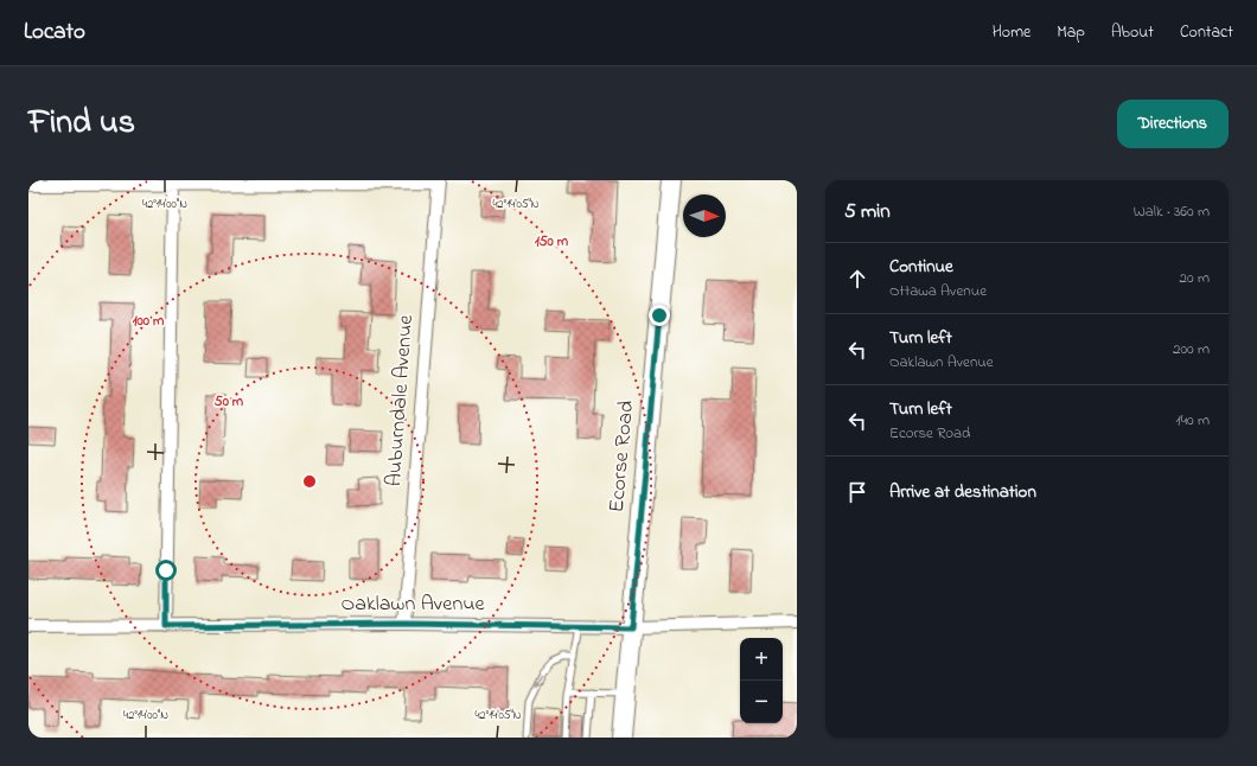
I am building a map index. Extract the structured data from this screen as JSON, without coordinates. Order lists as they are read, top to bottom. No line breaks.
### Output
{"streets":{"main road":["Ecorse Road"],"street":["Auburndale Avenue","Oaklawn Avenue"]},"crossings":[["Auburndale Avenue","Oaklawn Avenue"],["Ecorse Road","Oaklawn Avenue"]],"north":"right","page":{"header":"Locato","nav":["Home","Map","About","Contact"],"title":"Find us","buttons":"Directions","heading":["5 min","Walk · 360 m"],"list":[["Continue","Ottawa Avenue","20 m"],["Turn left","Oaklawn Avenue","200 m"],["Turn left","Ecorse Road","140 m"],"Arrive at destination"],"map_buttons":["+","−"]},"coordinates":["42°14'00\"N","42°14'05\"N"],"rings":["150 m","100 m","50 m"]}
